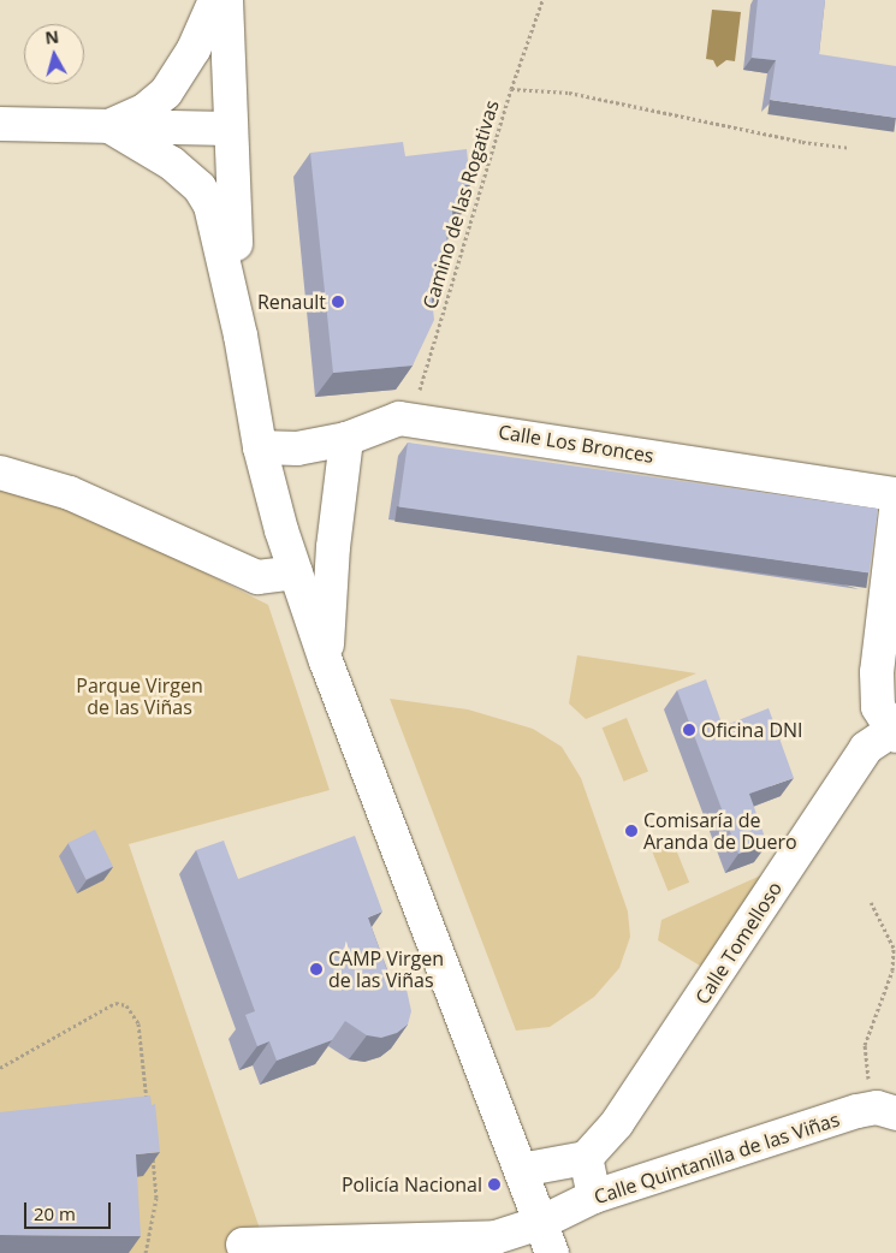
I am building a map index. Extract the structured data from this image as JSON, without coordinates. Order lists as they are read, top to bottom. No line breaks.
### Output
{"streets":{"street":["Calle Los Bronces","Calle Tomelloso","Calle Quintanilla de las Viñas"],"path":["Camino de las Rogativas"]},"crossings":[["Camino de las Rogativas","Calle Los Bronces"]],"parks":["Parque Virgen de las Viñas"],"places":["Renault","Oficina DNI","Comisaría de Aranda de Duero","CAMP Virgen de las Viñas","Policía Nacional"],"scale_bar":"20 m","north":"top"}
